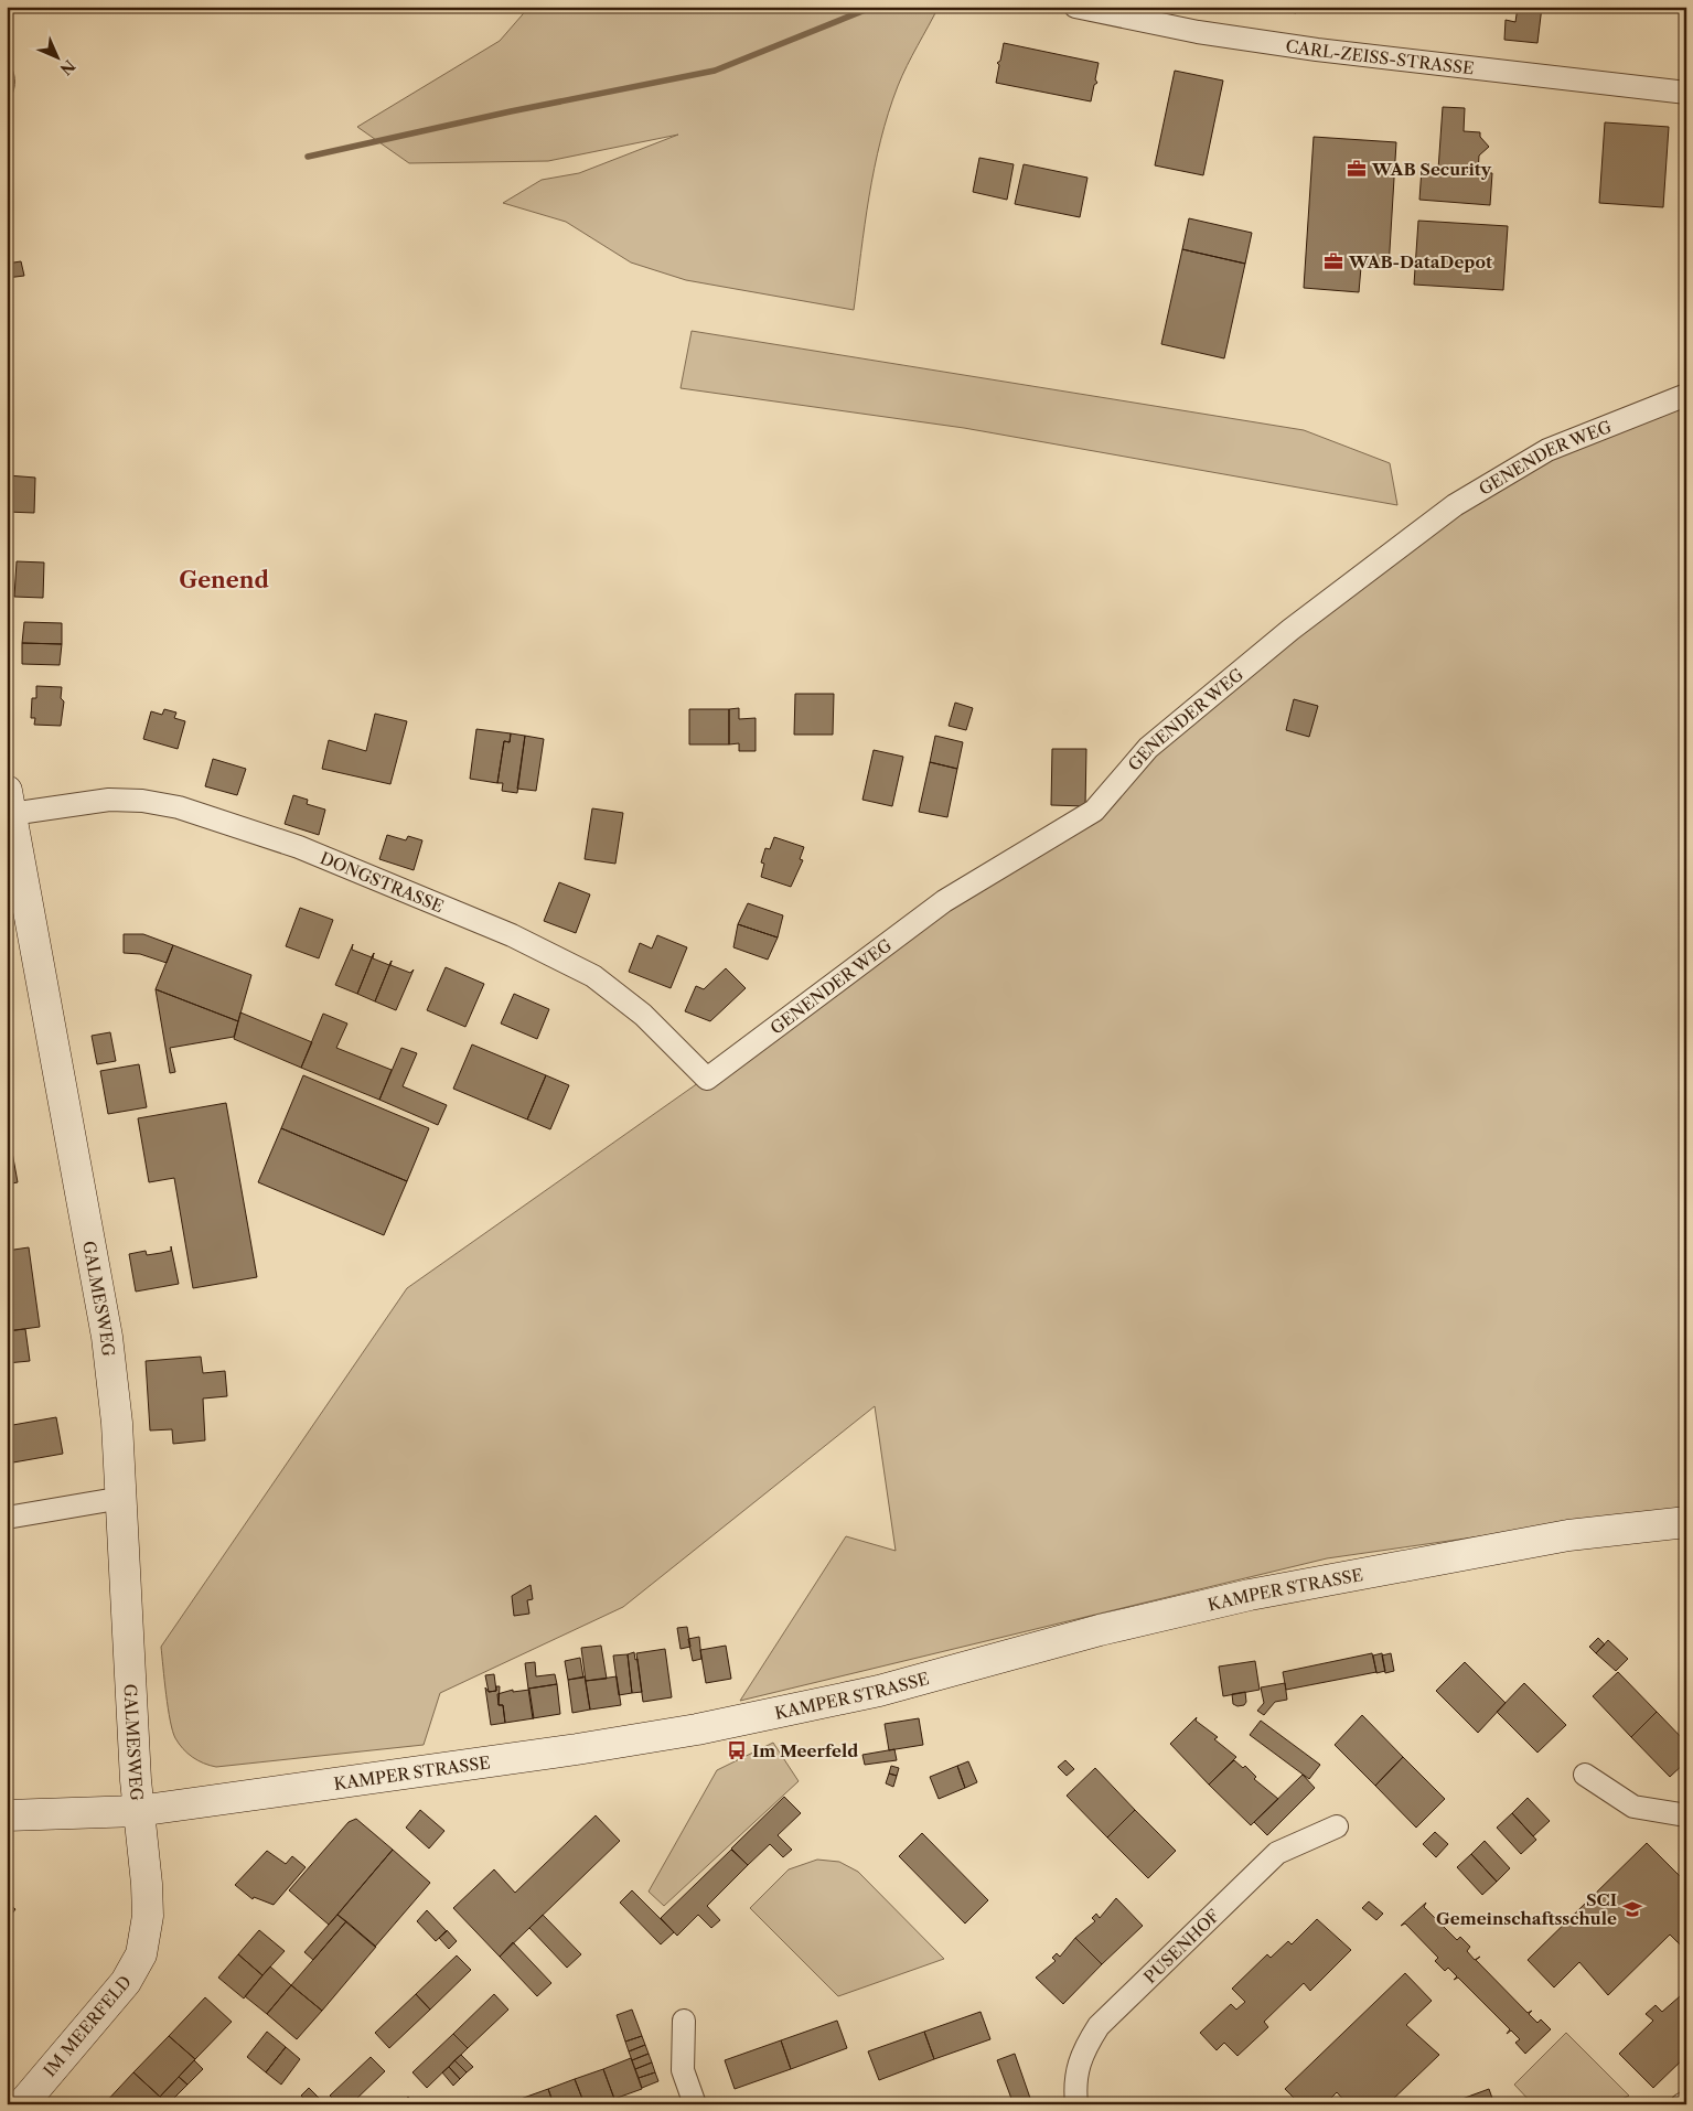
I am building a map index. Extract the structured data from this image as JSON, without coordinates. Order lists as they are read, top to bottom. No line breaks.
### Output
{"streets":{"main road":["GALMESWEG","KAMPER STRASSE","IM MEERFELD"],"street":["CARL-ZEISS-STRASSE","GENENDER WEG","DONGSTRASSE","PUSENHOF"]},"crossings":[["GENENDER WEG","DONGSTRASSE"],["DONGSTRASSE","GALMESWEG"],["GALMESWEG","KAMPER STRASSE"],["GALMESWEG","IM MEERFELD"],["KAMPER STRASSE","IM MEERFELD"]],"districts":["Genend"],"places":{"office":["WAB Security","WAB-DataDepot"],"bus stop":["Im Meerfeld"],"school or university":["SCI Gemeinschaftsschule"]},"north":"bottom right"}
